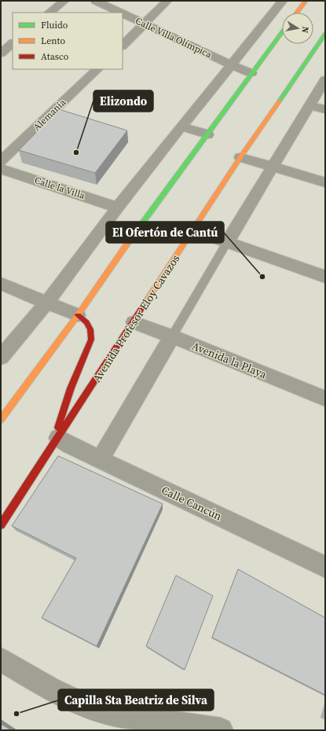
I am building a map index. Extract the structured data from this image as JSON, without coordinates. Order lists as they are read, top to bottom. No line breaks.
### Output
{"streets":{"main road":["Avenida Profesor Eloy Cavazos"],"street":["Calle Villa Olímpica","Alemania","Calle la Villa","Avenida la Playa","Calle Cancún"]},"crossings":[["Avenida Profesor Eloy Cavazos","Avenida la Playa"],["Avenida Profesor Eloy Cavazos","Calle Cancún"]],"places":["Elizondo","El Ofertón de Cantú","Capilla Sta Beatriz de Silva"],"legend":["Fluido","Lento","Atasco"],"north":"right"}
